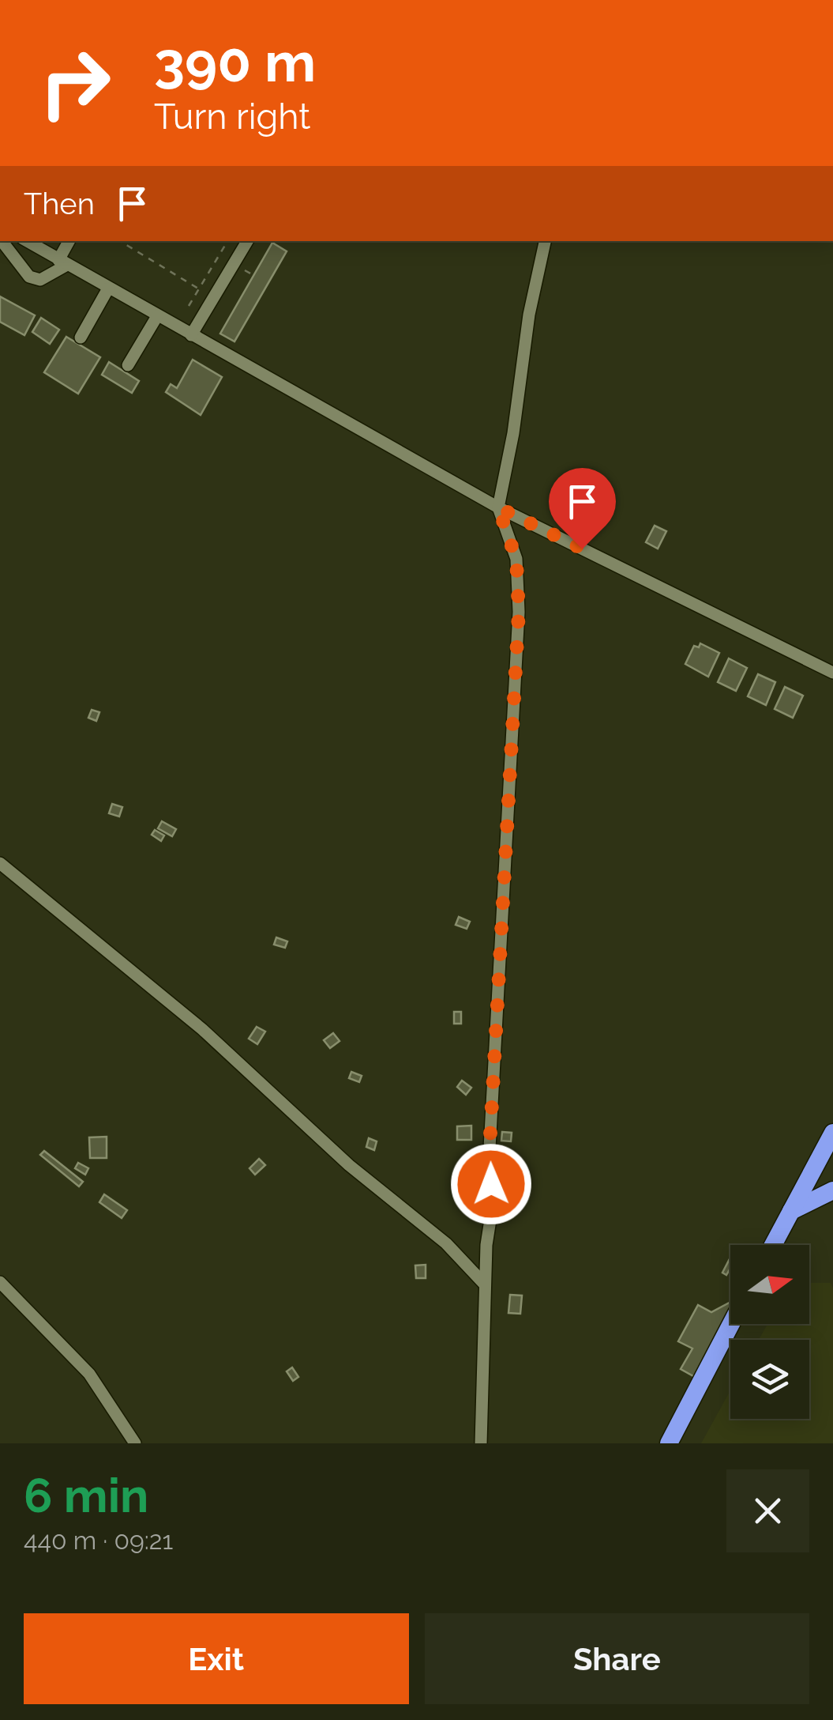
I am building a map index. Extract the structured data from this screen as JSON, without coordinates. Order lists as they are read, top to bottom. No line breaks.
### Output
{"north":"right","page":{"turn":["390 m","Turn right"],"then":"Then","heading":["6 min","440 m · 09:21"],"buttons":["Exit","Share"]}}
